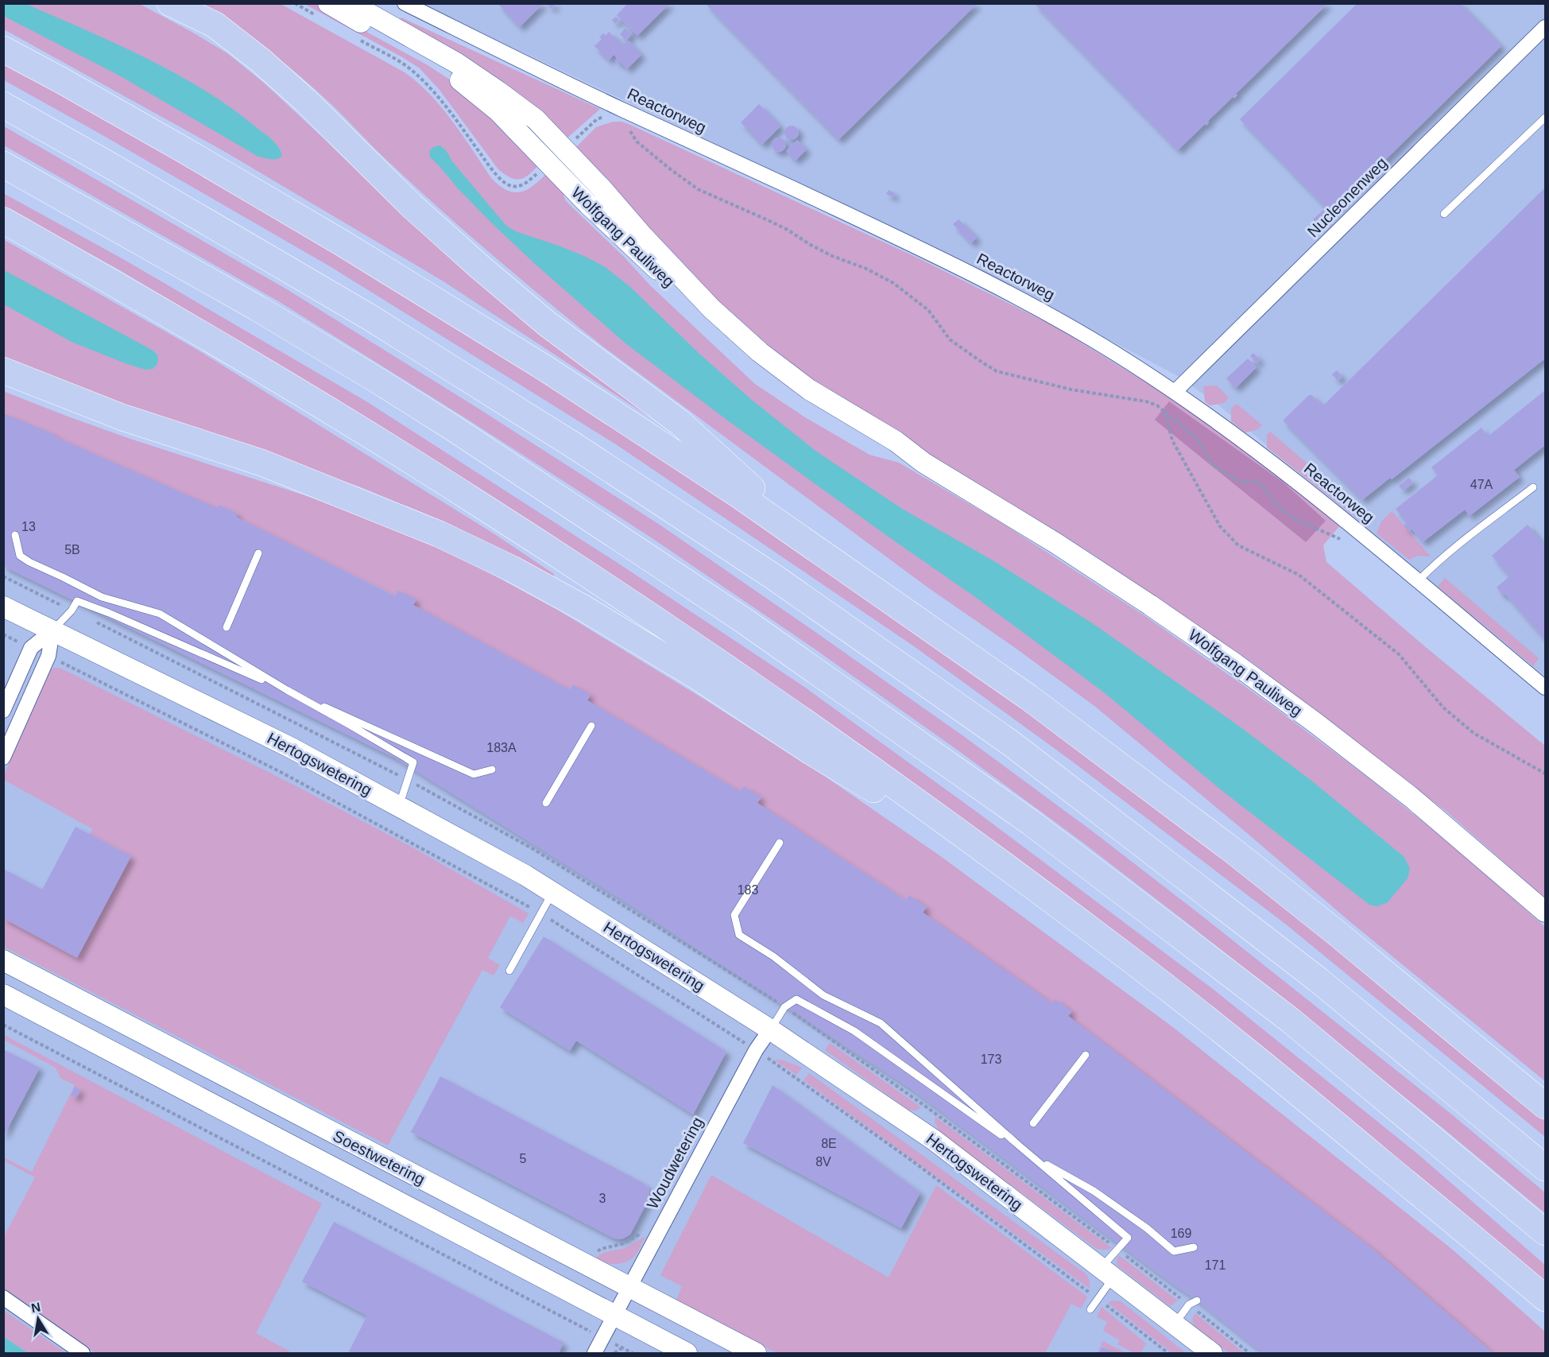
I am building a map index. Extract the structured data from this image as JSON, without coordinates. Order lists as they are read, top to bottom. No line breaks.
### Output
{"streets":{"main road":["Wolfgang Pauliweg","Hertogswetering","Soestwetering"],"street":["Reactorweg","Nucleonenweg","Woudwetering"]},"crossings":[["Reactorweg","Nucleonenweg"],["Hertogswetering","Woudwetering"],["Soestwetering","Woudwetering"]],"house_numbers":["47A","13","5B","183A","183","173","8E","5","8V","3","169","171"],"north":"top"}
